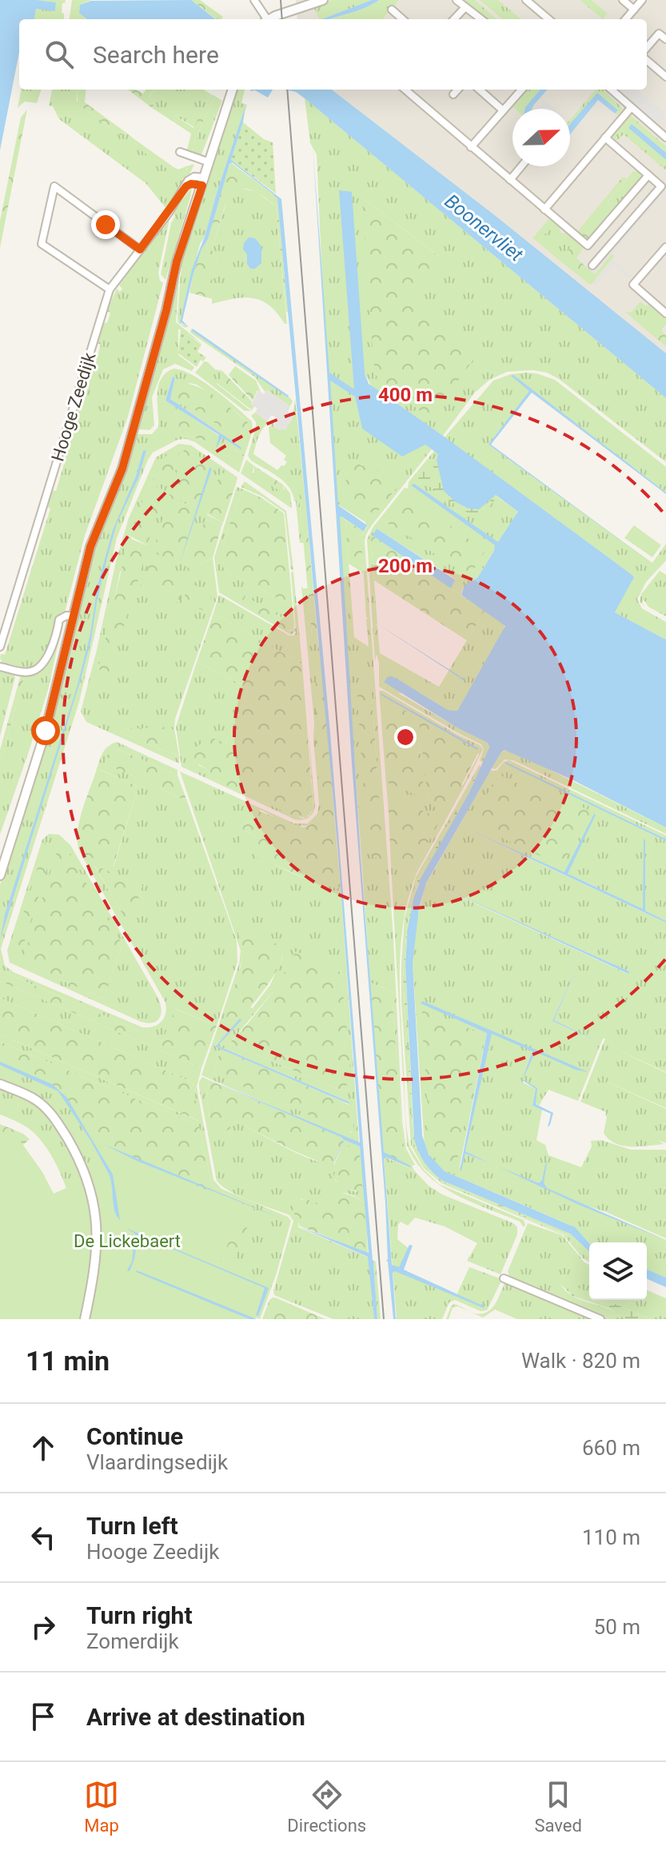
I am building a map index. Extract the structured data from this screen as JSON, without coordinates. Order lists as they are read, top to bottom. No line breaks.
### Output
{"streets":{"street":["Hooge Zeedijk"]},"water":["Boonervliet"],"parks":["De Lickebaert"],"north":"right","page":{"search":"Search here","heading":["11 min","Walk · 820 m"],"list":[["Continue","Vlaardingsedijk","660 m"],["Turn left","Hooge Zeedijk","110 m"],["Turn right","Zomerdijk","50 m"],"Arrive at destination"],"nav":["Map","Directions","Saved"]},"rings":["400 m","200 m"]}
